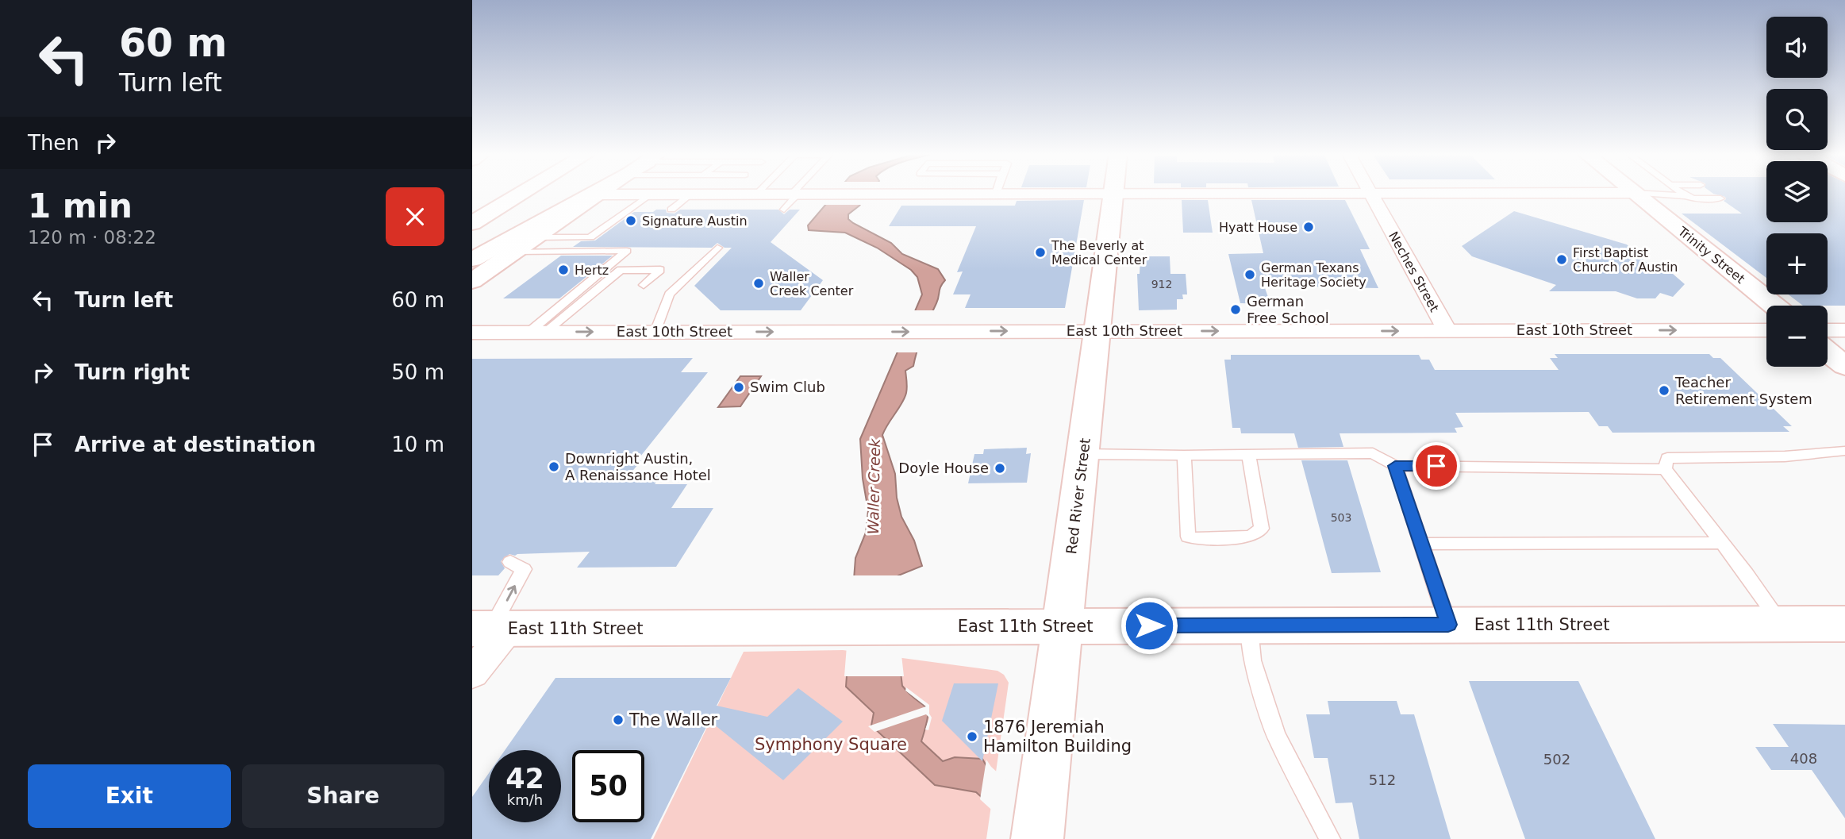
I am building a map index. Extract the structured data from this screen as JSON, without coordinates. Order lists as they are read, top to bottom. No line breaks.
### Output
{"streets":{"main road":["Trinity Street","Red River Street","East 11th Street"],"street":["Neches Street","East 10th Street"]},"crossings":[["Neches Street","East 10th Street"],["East 10th Street","Red River Street"],["Red River Street","East 11th Street"]],"water":["Waller Creek"],"parks":["Symphony Square"],"places":["Signature Austin","Hyatt House","The Beverly at Medical Center","First Baptist Church of Austin","Hertz","German Texans Heritage Society","Waller Creek Center","German Free School","Swim Club","Teacher Retirement System","Downright Austin, A Renaissance Hotel","Doyle House","The Waller","1876 Jeremiah Hamilton Building"],"house_numbers":["912","503","408","502","512"],"page":{"turn":["60 m","Turn left"],"map_buttons":["+","−"],"then":"Then","heading":["1 min","120 m · 08:22"],"list":[{"name":"Turn left","value":"60 m"},{"name":"Turn right","value":"50 m"},{"name":"Arrive at destination","value":"10 m"}],"speed":"42 km/h","limit":"50","buttons":["Exit","Share"]}}
